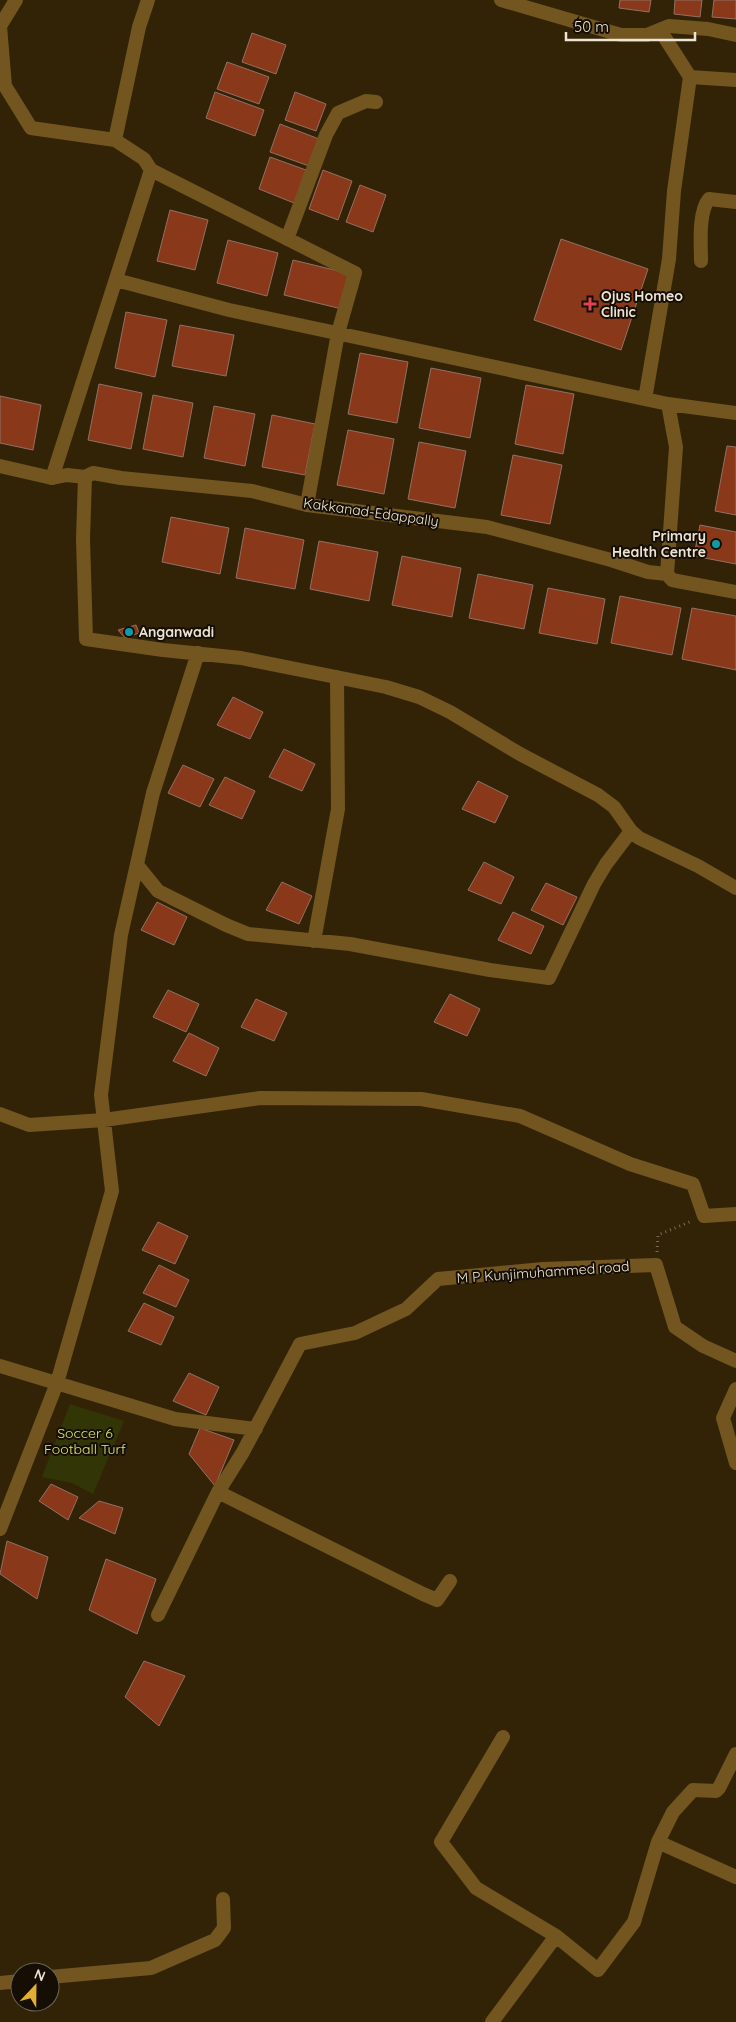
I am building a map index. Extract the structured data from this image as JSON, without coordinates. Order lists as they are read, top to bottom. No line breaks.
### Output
{"streets":{"street":["Kakkanad-Edappally","M P Kunjimuhammed road"]},"parks":["Soccer 6 Football Turf"],"places":{"health":["Ojus Homeo Clinic"],"other":["Primary Health Centre","Anganwadi"]},"scale_bar":"50 m","north":"top"}
